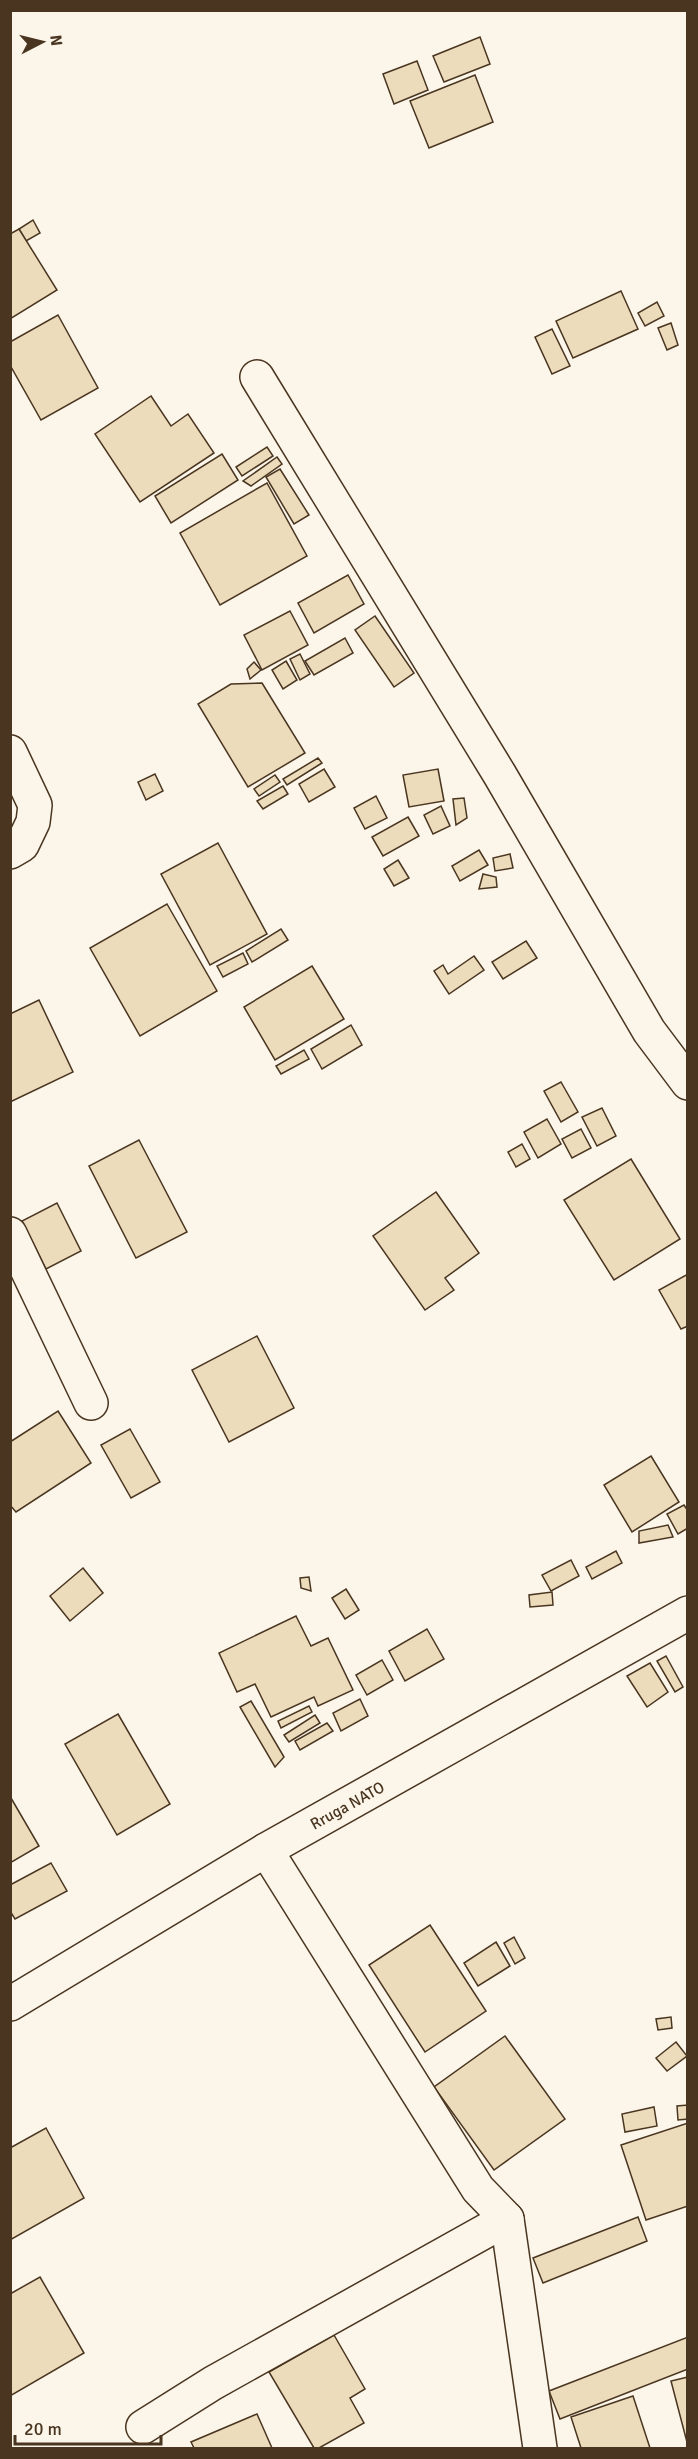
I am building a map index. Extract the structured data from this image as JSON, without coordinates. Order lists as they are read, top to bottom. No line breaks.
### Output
{"streets":{"street":["Rruga NATO"]},"scale_bar":"20 m","north":"right"}
